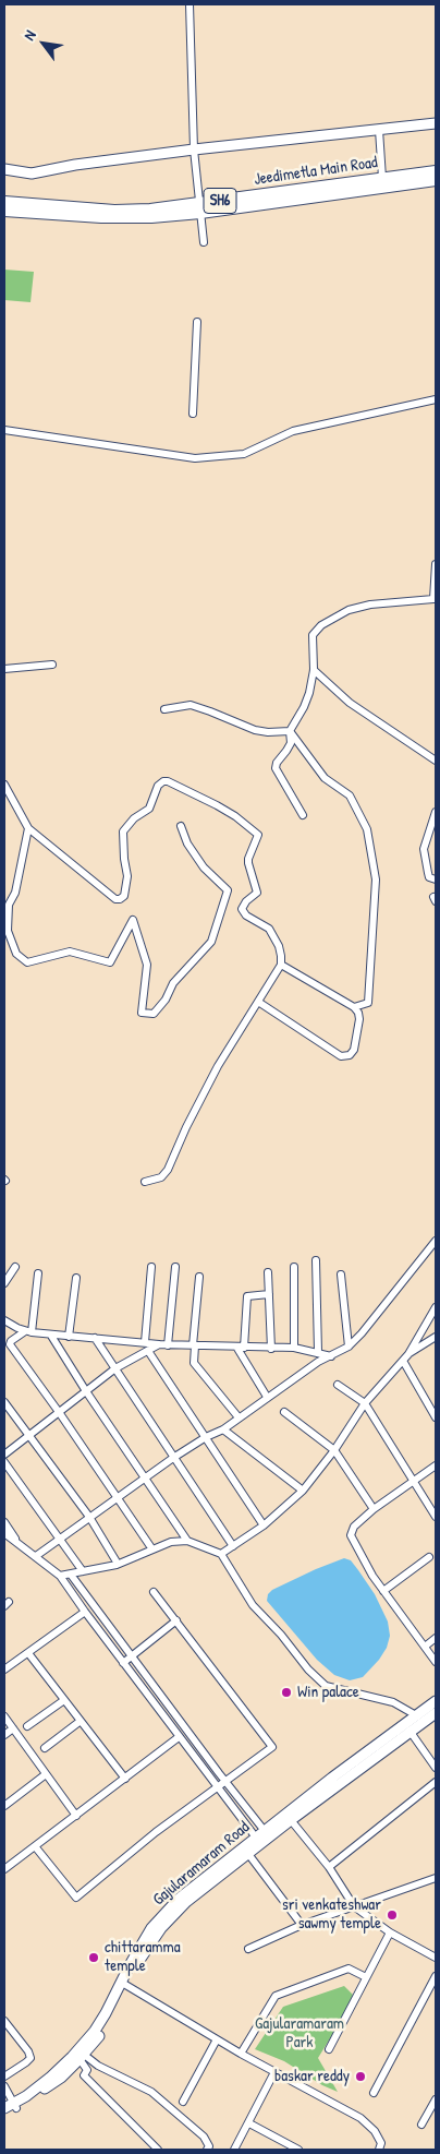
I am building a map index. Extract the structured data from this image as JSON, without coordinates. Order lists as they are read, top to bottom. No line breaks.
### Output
{"streets":{"main road":["Jeedimetla Main Road","SH6","Gajularamaram Road"]},"parks":["Gajularamaram Park"],"places":["Win palace","sri venkateshwar sawmy temple","chittaramma temple","baskar reddy"],"north":"top left"}
